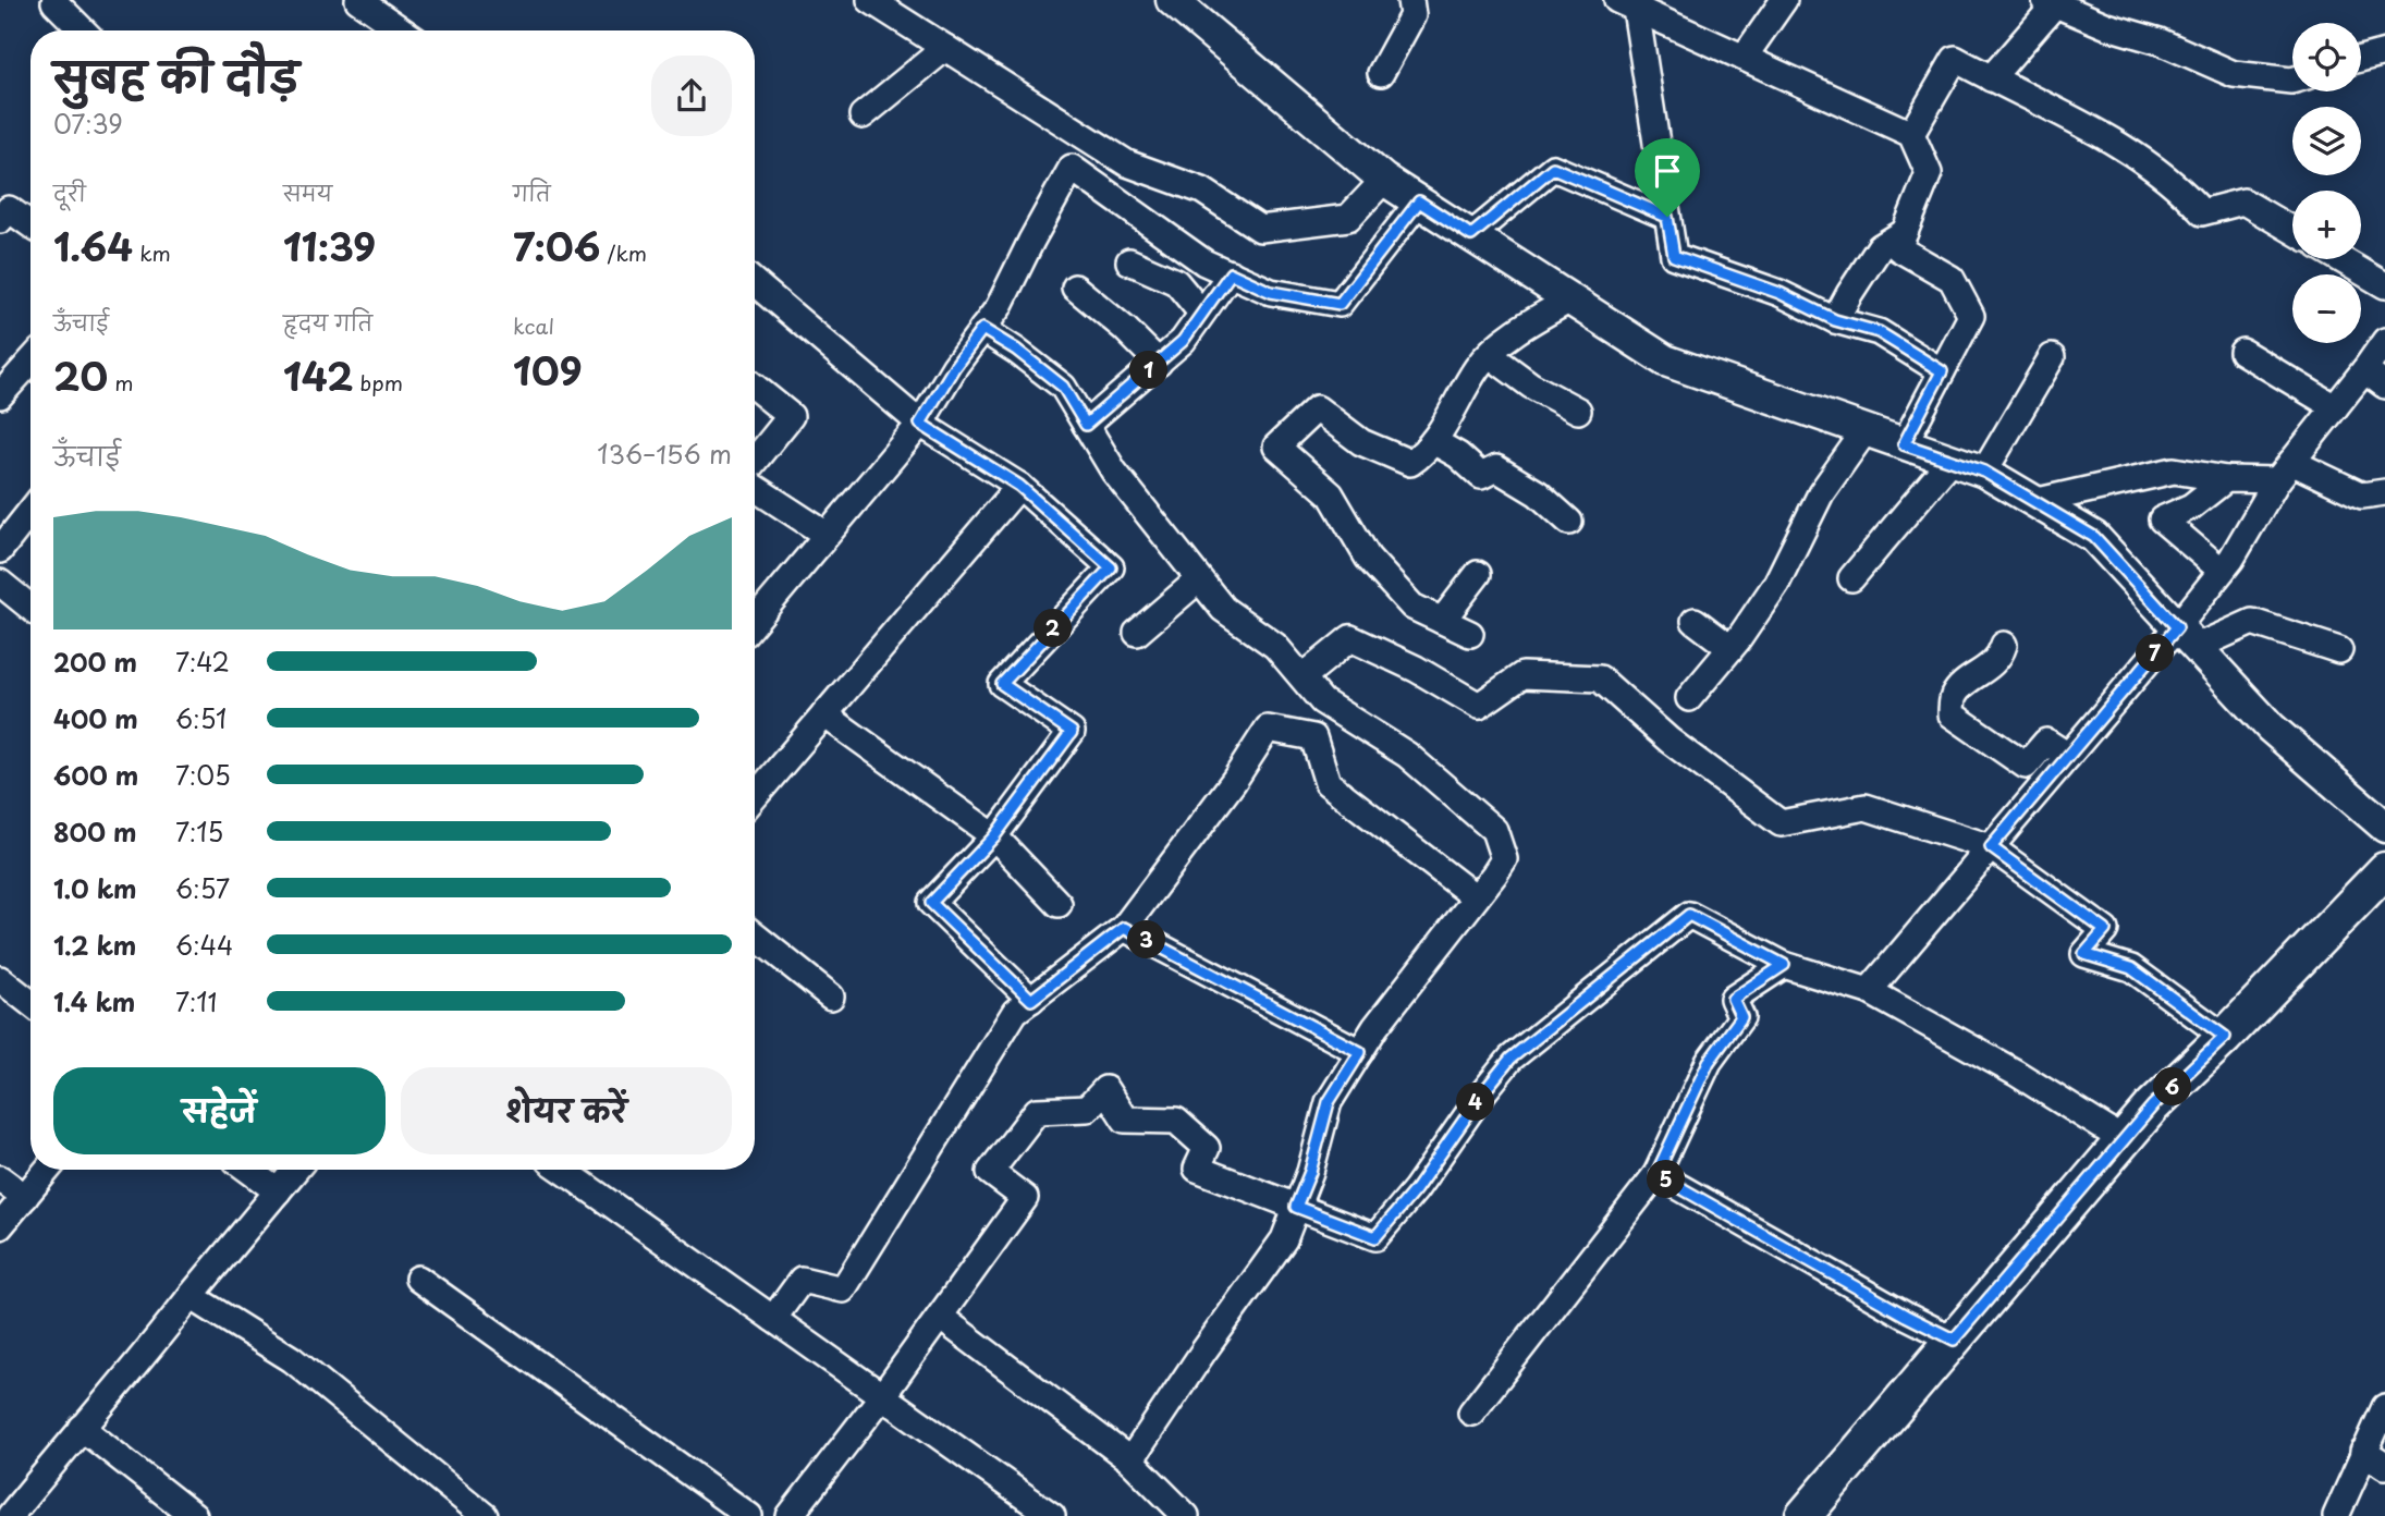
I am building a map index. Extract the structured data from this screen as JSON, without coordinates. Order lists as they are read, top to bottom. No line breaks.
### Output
{"page":{"map_buttons":["+","−"],"heading":["सुबह की दौड़","07:39"],"stats":[["दूरी","1.64 km"],["समय","11:39"],["गति","7:06 /km"],["ऊँचाई","20 m"],["हृदय गति","142 bpm"],["kcal","109"]],"pins":["1","2","7","3","6","4","5"],"chart":["ऊँचाई","136–156 m"],"list":[{"name":"200 m","note":"7:42"},{"name":"400 m","note":"6:51"},{"name":"600 m","note":"7:05"},{"name":"800 m","note":"7:15"},{"name":"1.0 km","note":"6:57"},{"name":"1.2 km","note":"6:44"},{"name":"1.4 km","note":"7:11"}],"buttons":["सहेजें","शेयर करें"]}}
